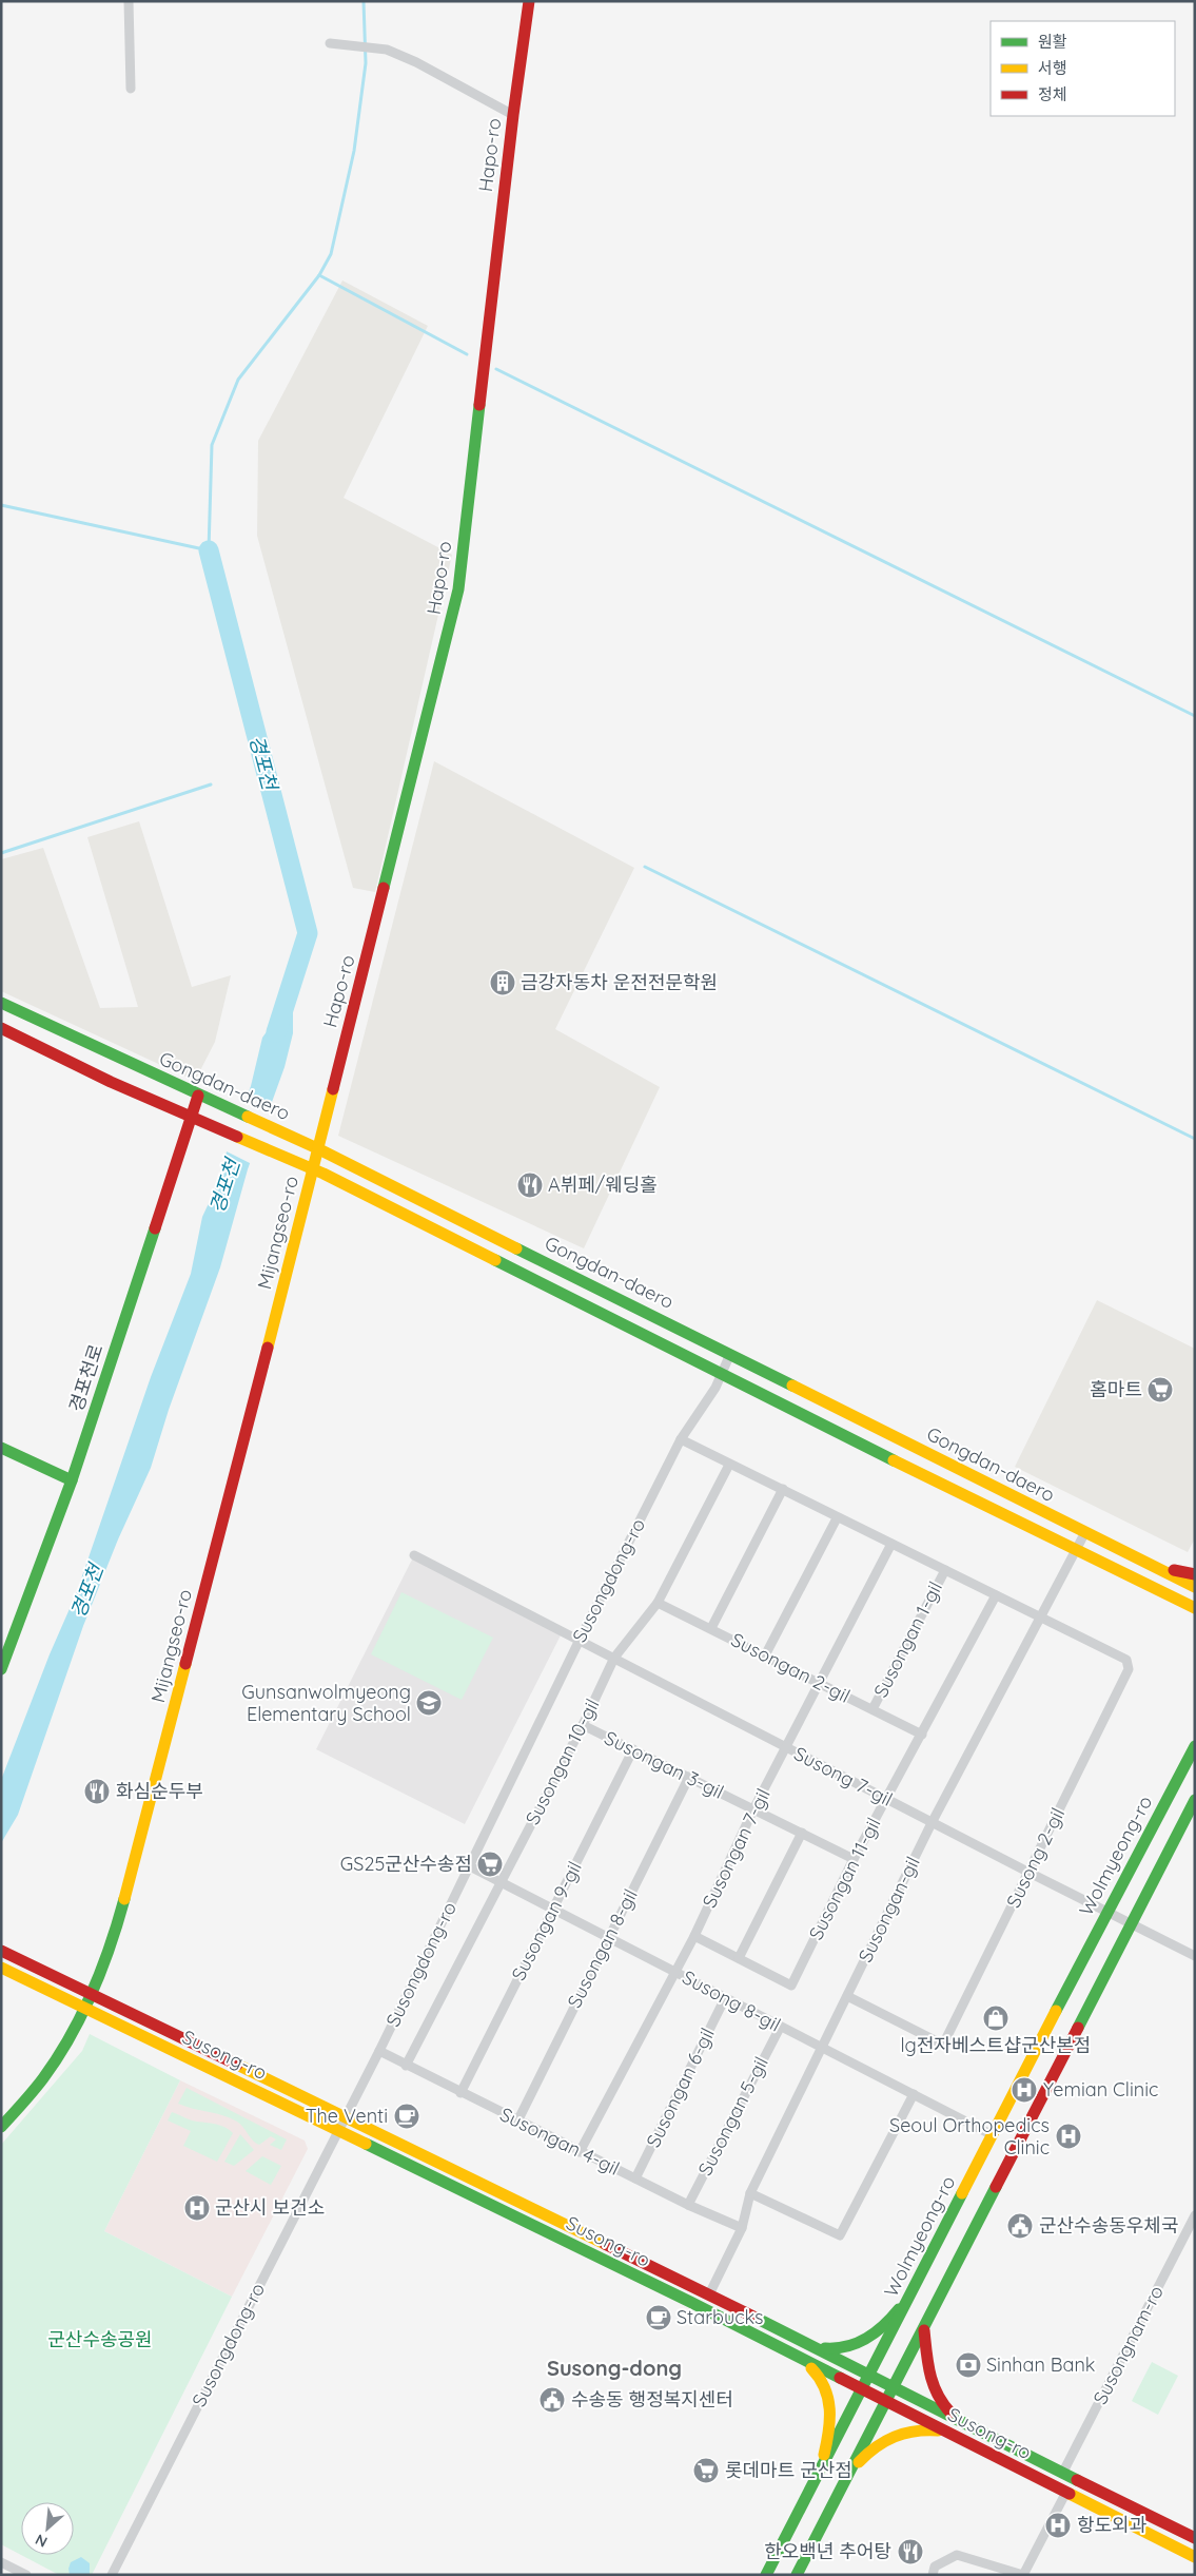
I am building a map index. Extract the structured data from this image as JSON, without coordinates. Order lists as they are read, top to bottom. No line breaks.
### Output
{"streets":{"street":["Hapo-ro","Gongdan-daero","Mijangseo-ro","경포천로","Susongdong-ro","Susongan 1-gil","Susongan 2-gil","Susongan 10-gil","Susongan 3-gil","Susong 7-gil","Susongan 7-gil","Wolmyeong-ro","Susong 2-gil","Susongan 11-gil","Susongan-gil","Susongan 9-gil","Susongan 8-gil","Susong 8-gil","Susong-ro","Susongan 6-gil","Susongan 5-gil","Susongan 4-gil","Susongnam-ro"]},"crossings":[["Hapo-ro","Gongdan-daero"],["Hapo-ro","Mijangseo-ro"],["Gongdan-daero","Mijangseo-ro"],["Gongdan-daero","경포천로"],["Gongdan-daero","Susongdong-ro"],["Gongdan-daero","Susongan-gil"],["Mijangseo-ro","Susong-ro"],["Susongdong-ro","Susongan 1-gil"],["Susongdong-ro","Susong 7-gil"],["Susongdong-ro","Susong 8-gil"],["Susongdong-ro","Susong-ro"],["Susongdong-ro","Susongan 4-gil"],["Susongan 1-gil","Susongan 2-gil"],["Susongan 1-gil","Susongan 10-gil"],["Susongan 1-gil","Susongan 7-gil"],["Susongan 1-gil","Susong 2-gil"],["Susongan 1-gil","Susongan 11-gil"],["Susongan 1-gil","Susongan-gil"],["Susongan 2-gil","Susongan 10-gil"],["Susongan 2-gil","Susongan 7-gil"],["Susongan 2-gil","Susongan 11-gil"],["Susongan 10-gil","Susongan 3-gil"],["Susongan 10-gil","Susong 7-gil"],["Susongan 10-gil","Susong 8-gil"],["Susongan 10-gil","Susongan 4-gil"],["Susongan 3-gil","Susongan 7-gil"],["Susongan 3-gil","Susongan 11-gil"],["Susongan 3-gil","Susongan 9-gil"],["Susongan 3-gil","Susongan 8-gil"],["Susong 7-gil","Susongan 7-gil"],["Susong 7-gil","Wolmyeong-ro"],["Susong 7-gil","Susong 2-gil"],["Susong 7-gil","Susongan 11-gil"],["Susong 7-gil","Susongan-gil"],["Susongan 7-gil","Susongan 11-gil"],["Susongan 7-gil","Susong 8-gil"],["Susongan 7-gil","Susongan 4-gil"],["Wolmyeong-ro","Susong 8-gil"],["Wolmyeong-ro","Susong-ro"],["Susong 2-gil","Susongan-gil"],["Susongan-gil","Susong 8-gil"],["Susongan-gil","Susong-ro"],["Susongan-gil","Susongan 4-gil"],["Susongan 9-gil","Susong 8-gil"],["Susongan 9-gil","Susongan 4-gil"],["Susongan 8-gil","Susong 8-gil"],["Susongan 8-gil","Susongan 4-gil"],["Susong 8-gil","Susongan 6-gil"],["Susong 8-gil","Susongan 5-gil"],["Susong-ro","Susongnam-ro"],["Susongan 6-gil","Susongan 4-gil"],["Susongan 5-gil","Susongan 4-gil"]],"districts":["Susong-dong"],"water":["경포천"],"parks":["군산수송공원"],"places":{"building":["금강자동차 운전전문학원"],"restaurant":["A뷔페/웨딩홀","화심순두부","한오백년 추어탕"],"supermarket":["홈마트","GS25군산수송점","롯데마트 군산점"],"school or university":["Gunsanwolmyeong Elementary School"],"shop":["lg전자베스트샵군산본점"],"hospital":["Yemian Clinic","Seoul Orthopedics Clinic","군산시 보건소","항도외과"],"cafe":["The Venti","Starbucks"],"public building":["군산수송동우체국","수송동 행정복지센터"],"bank":["Sinhan Bank"]},"legend":["원활","서행","정체"],"north":"bottom left"}
